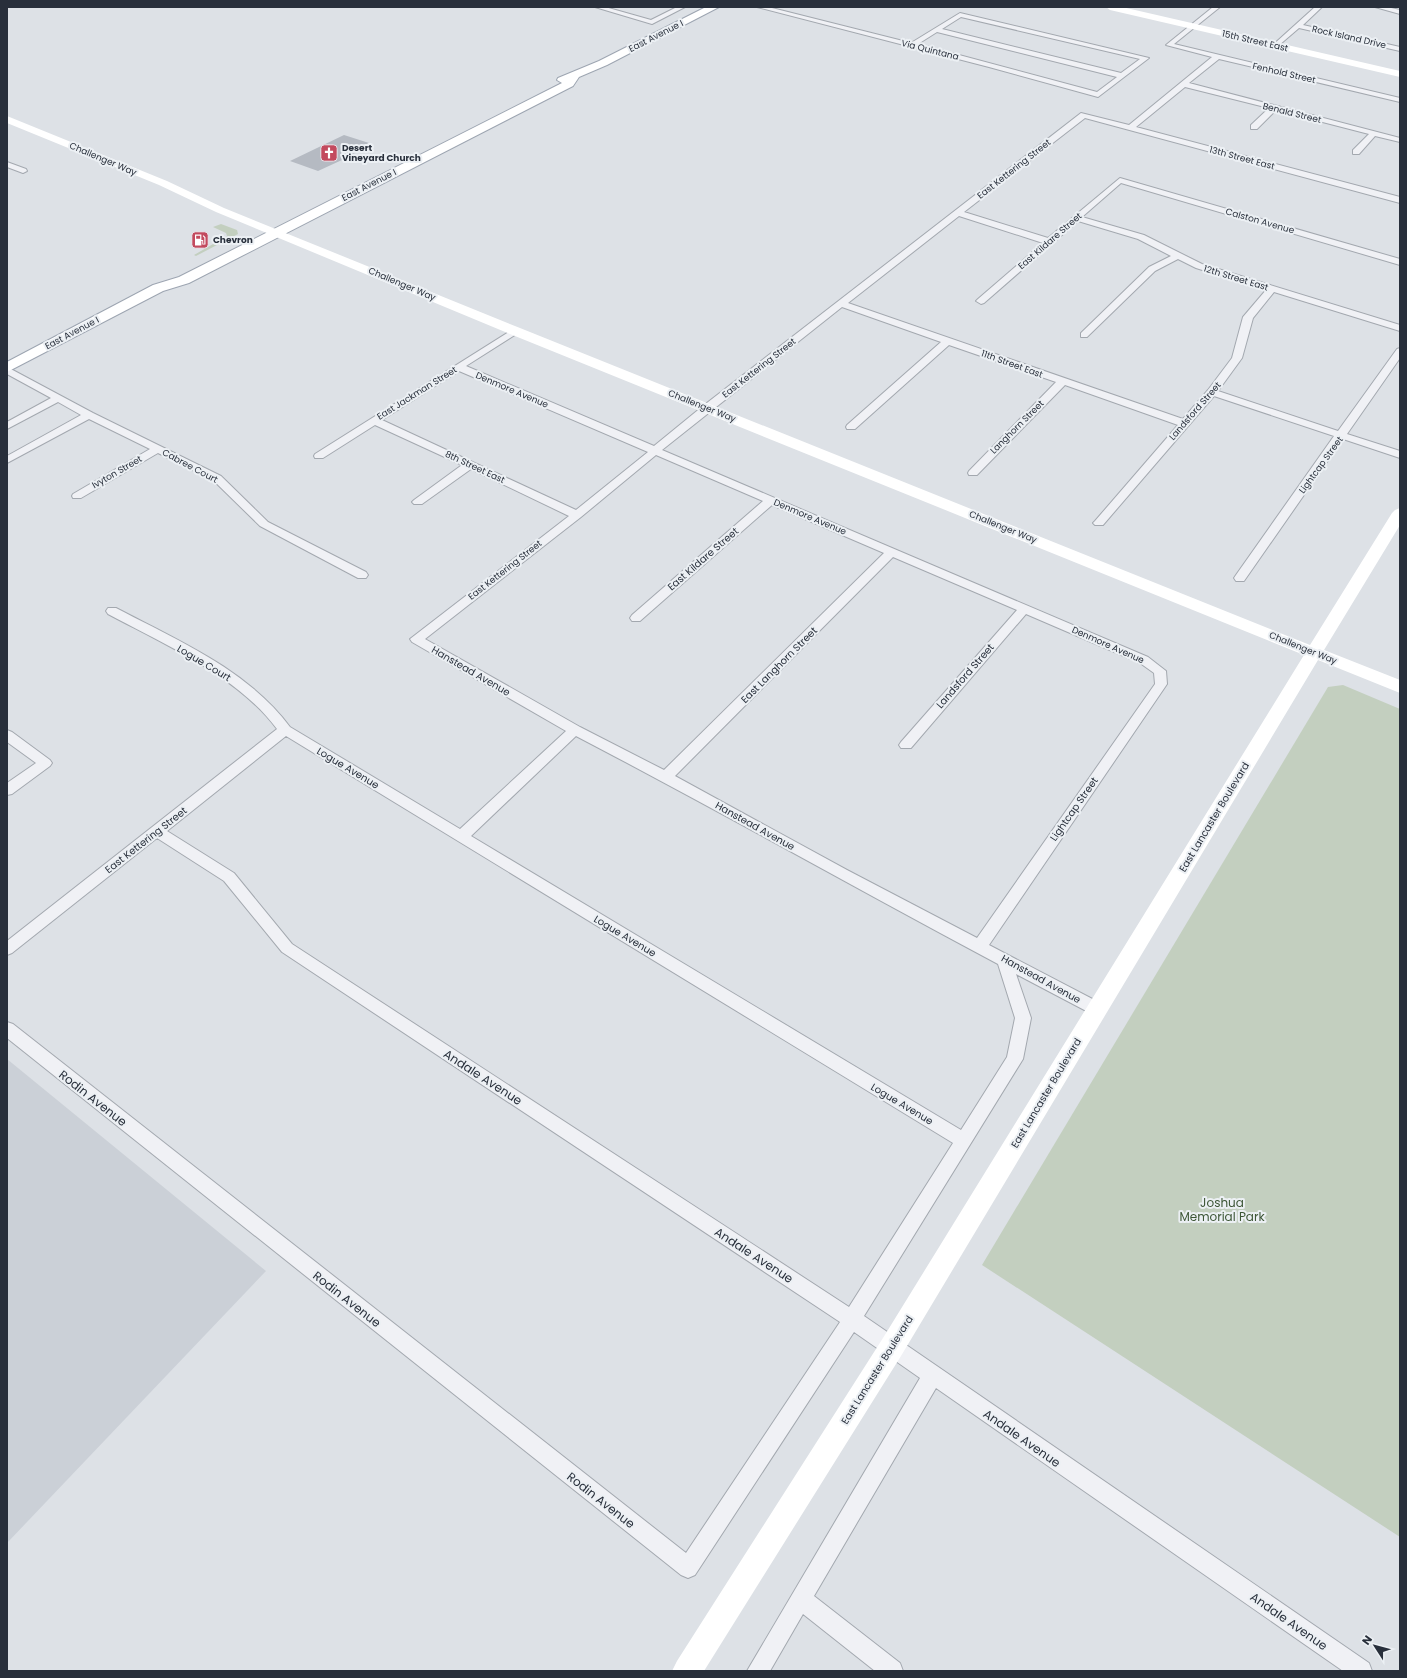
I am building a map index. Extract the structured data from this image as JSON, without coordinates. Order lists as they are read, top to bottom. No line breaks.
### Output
{"streets":{"main road":["East Avenue I","15th Street East","Challenger Way","East Lancaster Boulevard"],"street":["Rock Island Drive","Via Quintana","Fenhold Street","Benald Street","13th Street East","East Kettering Street","Calston Avenue","East Kildare Street","12th Street East","11th Street East","Denmore Avenue","East Jackman Street","Landsford Street","Langhorn Street","Lightcap Street","Cabree Court","8th Street East","Ivyton Street","Logue Court","East Langhorn Street","Hanstead Avenue","Logue Avenue","Andale Avenue","Rodin Avenue"]},"crossings":[["East Avenue I","Challenger Way"],["East Avenue I","Cabree Court"],["15th Street East","Fenhold Street"],["13th Street East","East Kettering Street"],["Challenger Way","East Kettering Street"],["Challenger Way","East Jackman Street"],["Challenger Way","East Lancaster Boulevard"],["East Kettering Street","11th Street East"],["East Kettering Street","Denmore Avenue"],["East Kettering Street","8th Street East"],["East Kettering Street","Logue Court"],["East Kettering Street","Hanstead Avenue"],["East Kettering Street","Logue Avenue"],["East Kettering Street","Andale Avenue"],["Calston Avenue","East Kildare Street"],["East Kildare Street","12th Street East"],["East Kildare Street","Denmore Avenue"],["12th Street East","Landsford Street"],["11th Street East","Landsford Street"],["11th Street East","Langhorn Street"],["Denmore Avenue","East Jackman Street"],["Denmore Avenue","Landsford Street"],["Denmore Avenue","Lightcap Street"],["Denmore Avenue","East Langhorn Street"],["East Jackman Street","8th Street East"],["Lightcap Street","Hanstead Avenue"],["Cabree Court","Ivyton Street"],["Logue Court","Logue Avenue"],["East Langhorn Street","Hanstead Avenue"],["Hanstead Avenue","East Lancaster Boulevard"],["East Lancaster Boulevard","Andale Avenue"],["Andale Avenue","Rodin Avenue"]],"parks":["Joshua Memorial Park"],"places":{"church":["Desert Vineyard Church"],"fuel station":["Chevron"]},"north":"top left"}
